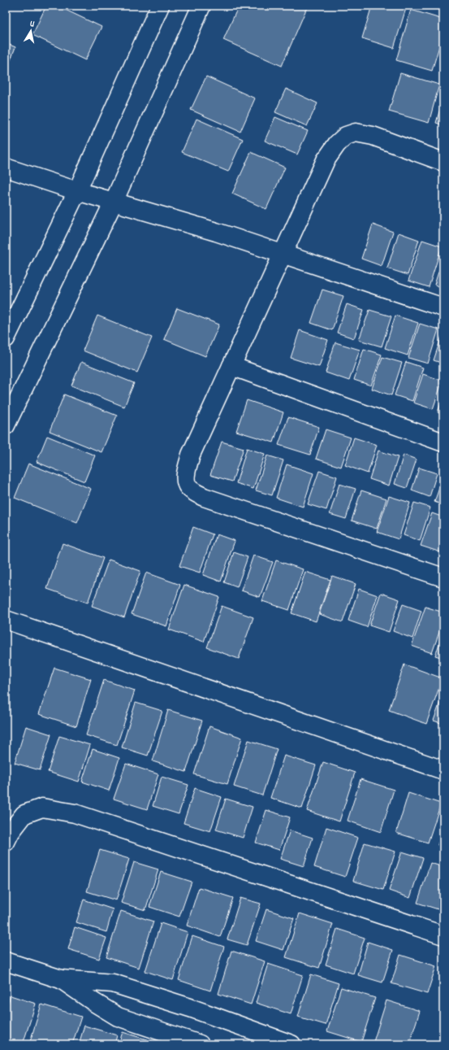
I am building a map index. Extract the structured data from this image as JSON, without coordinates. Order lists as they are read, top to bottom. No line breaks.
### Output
{"north":"top"}
